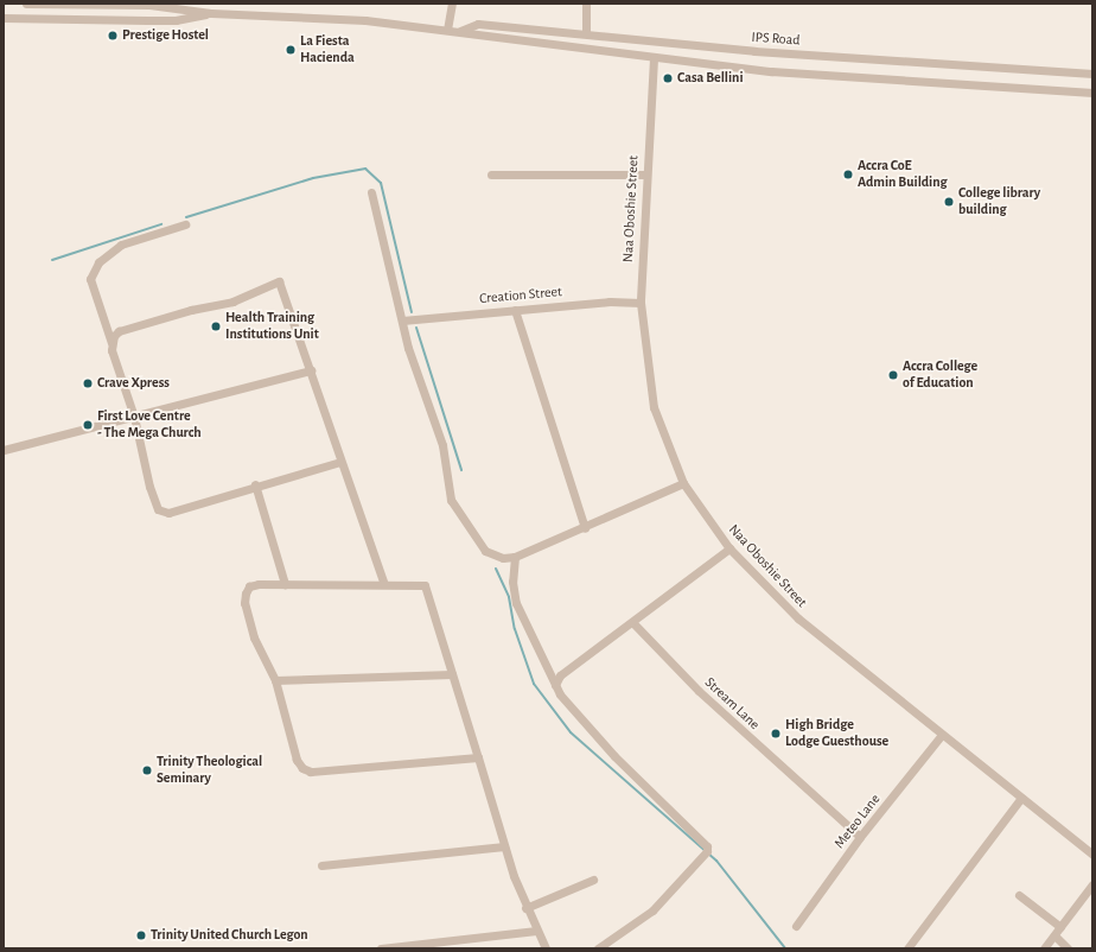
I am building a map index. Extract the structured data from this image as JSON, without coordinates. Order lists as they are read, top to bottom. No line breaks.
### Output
{"streets":{"street":["IPS Road","Naa Oboshie Street","Creation Street","Stream Lane","Meteo Lane"]},"crossings":[["IPS Road","Naa Oboshie Street"],["Naa Oboshie Street","Creation Street"],["Naa Oboshie Street","Meteo Lane"],["Stream Lane","Meteo Lane"]],"places":["Prestige Hostel","La Fiesta Hacienda","Casa Bellini","Accra CoE Admin Building","College library building","Health Training Institutions Unit","Accra College of Education","Crave Xpress","First Love Centre - The Mega Church","High Bridge Lodge Guesthouse","Trinity Theological Seminary","Trinity United Church Legon"]}
